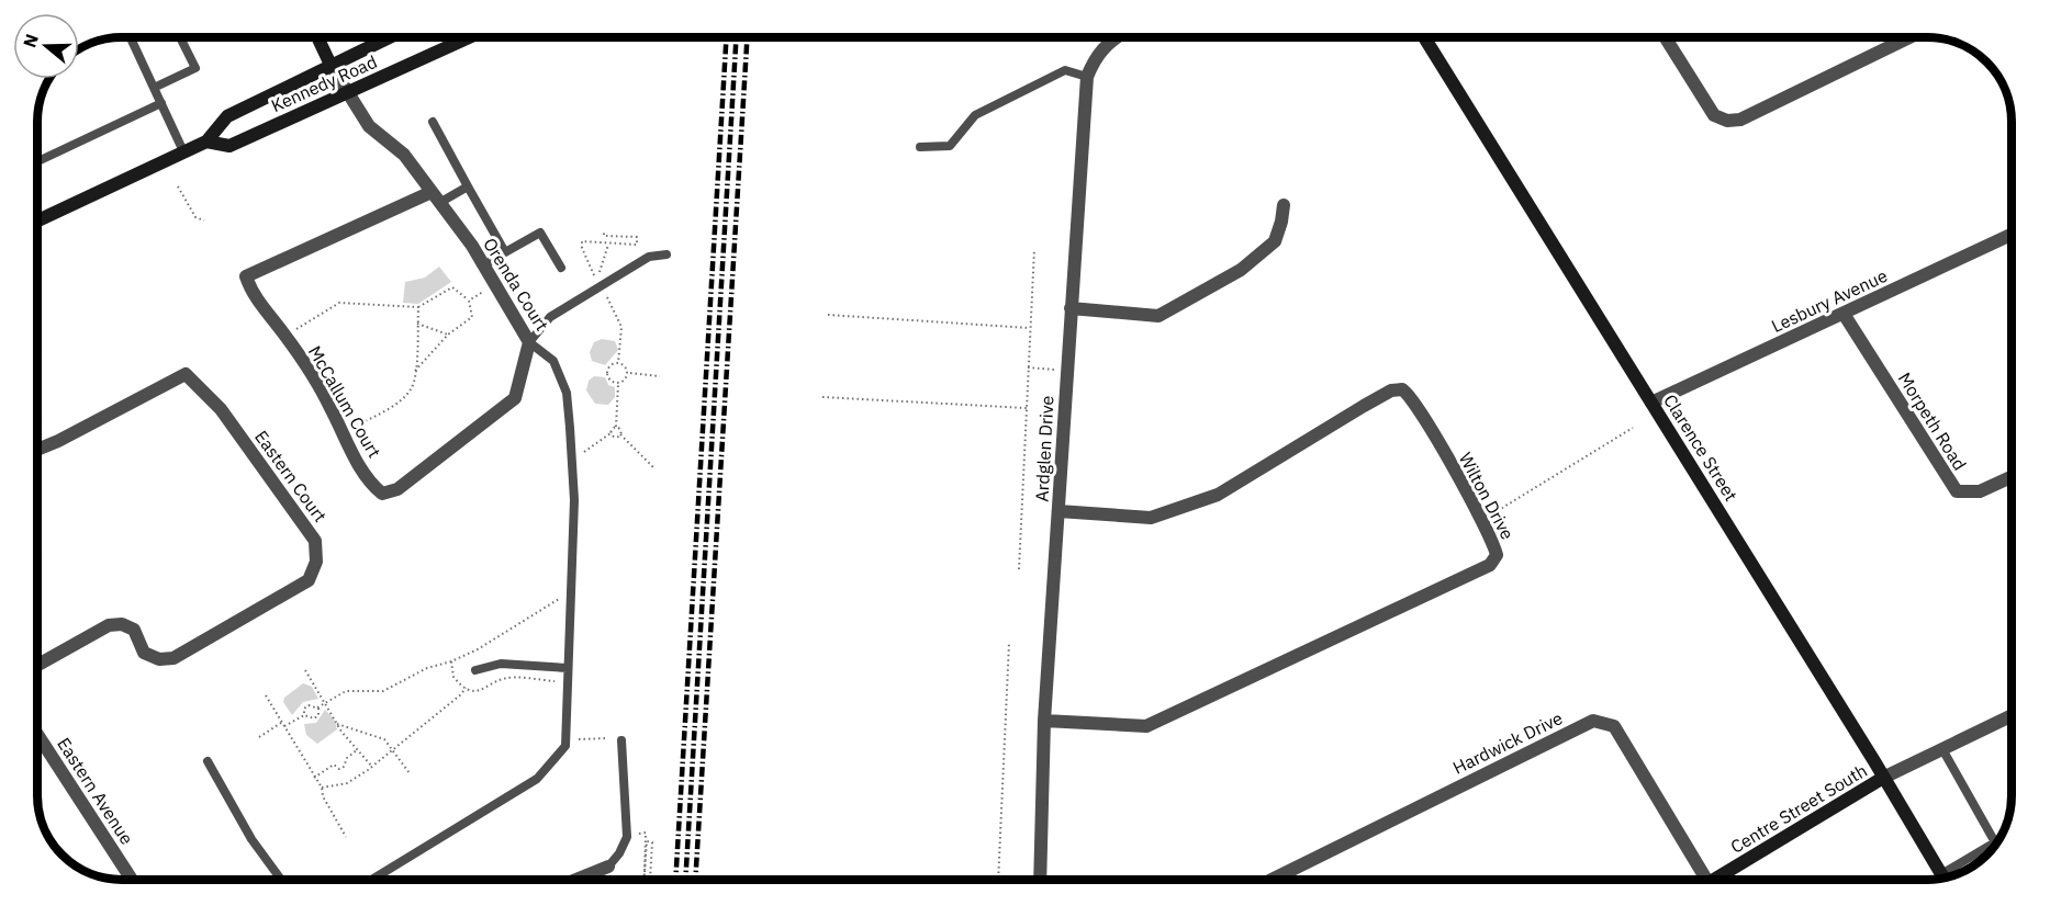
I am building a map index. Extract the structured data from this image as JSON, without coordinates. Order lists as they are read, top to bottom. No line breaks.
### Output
{"streets":{"street":["Kennedy Road","Orenda Court","Lesbury Avenue","McCallum Court","Morpeth Road","Clarence Street","Ardglen Drive","Eastern Court","Wilton Drive","Hardwick Drive","Eastern Avenue","Centre Street South"]},"crossings":[["Kennedy Road","Orenda Court"],["Orenda Court","McCallum Court"],["Lesbury Avenue","Morpeth Road"],["Lesbury Avenue","Clarence Street"],["Clarence Street","Centre Street South"],["Ardglen Drive","Wilton Drive"]],"north":"left"}
